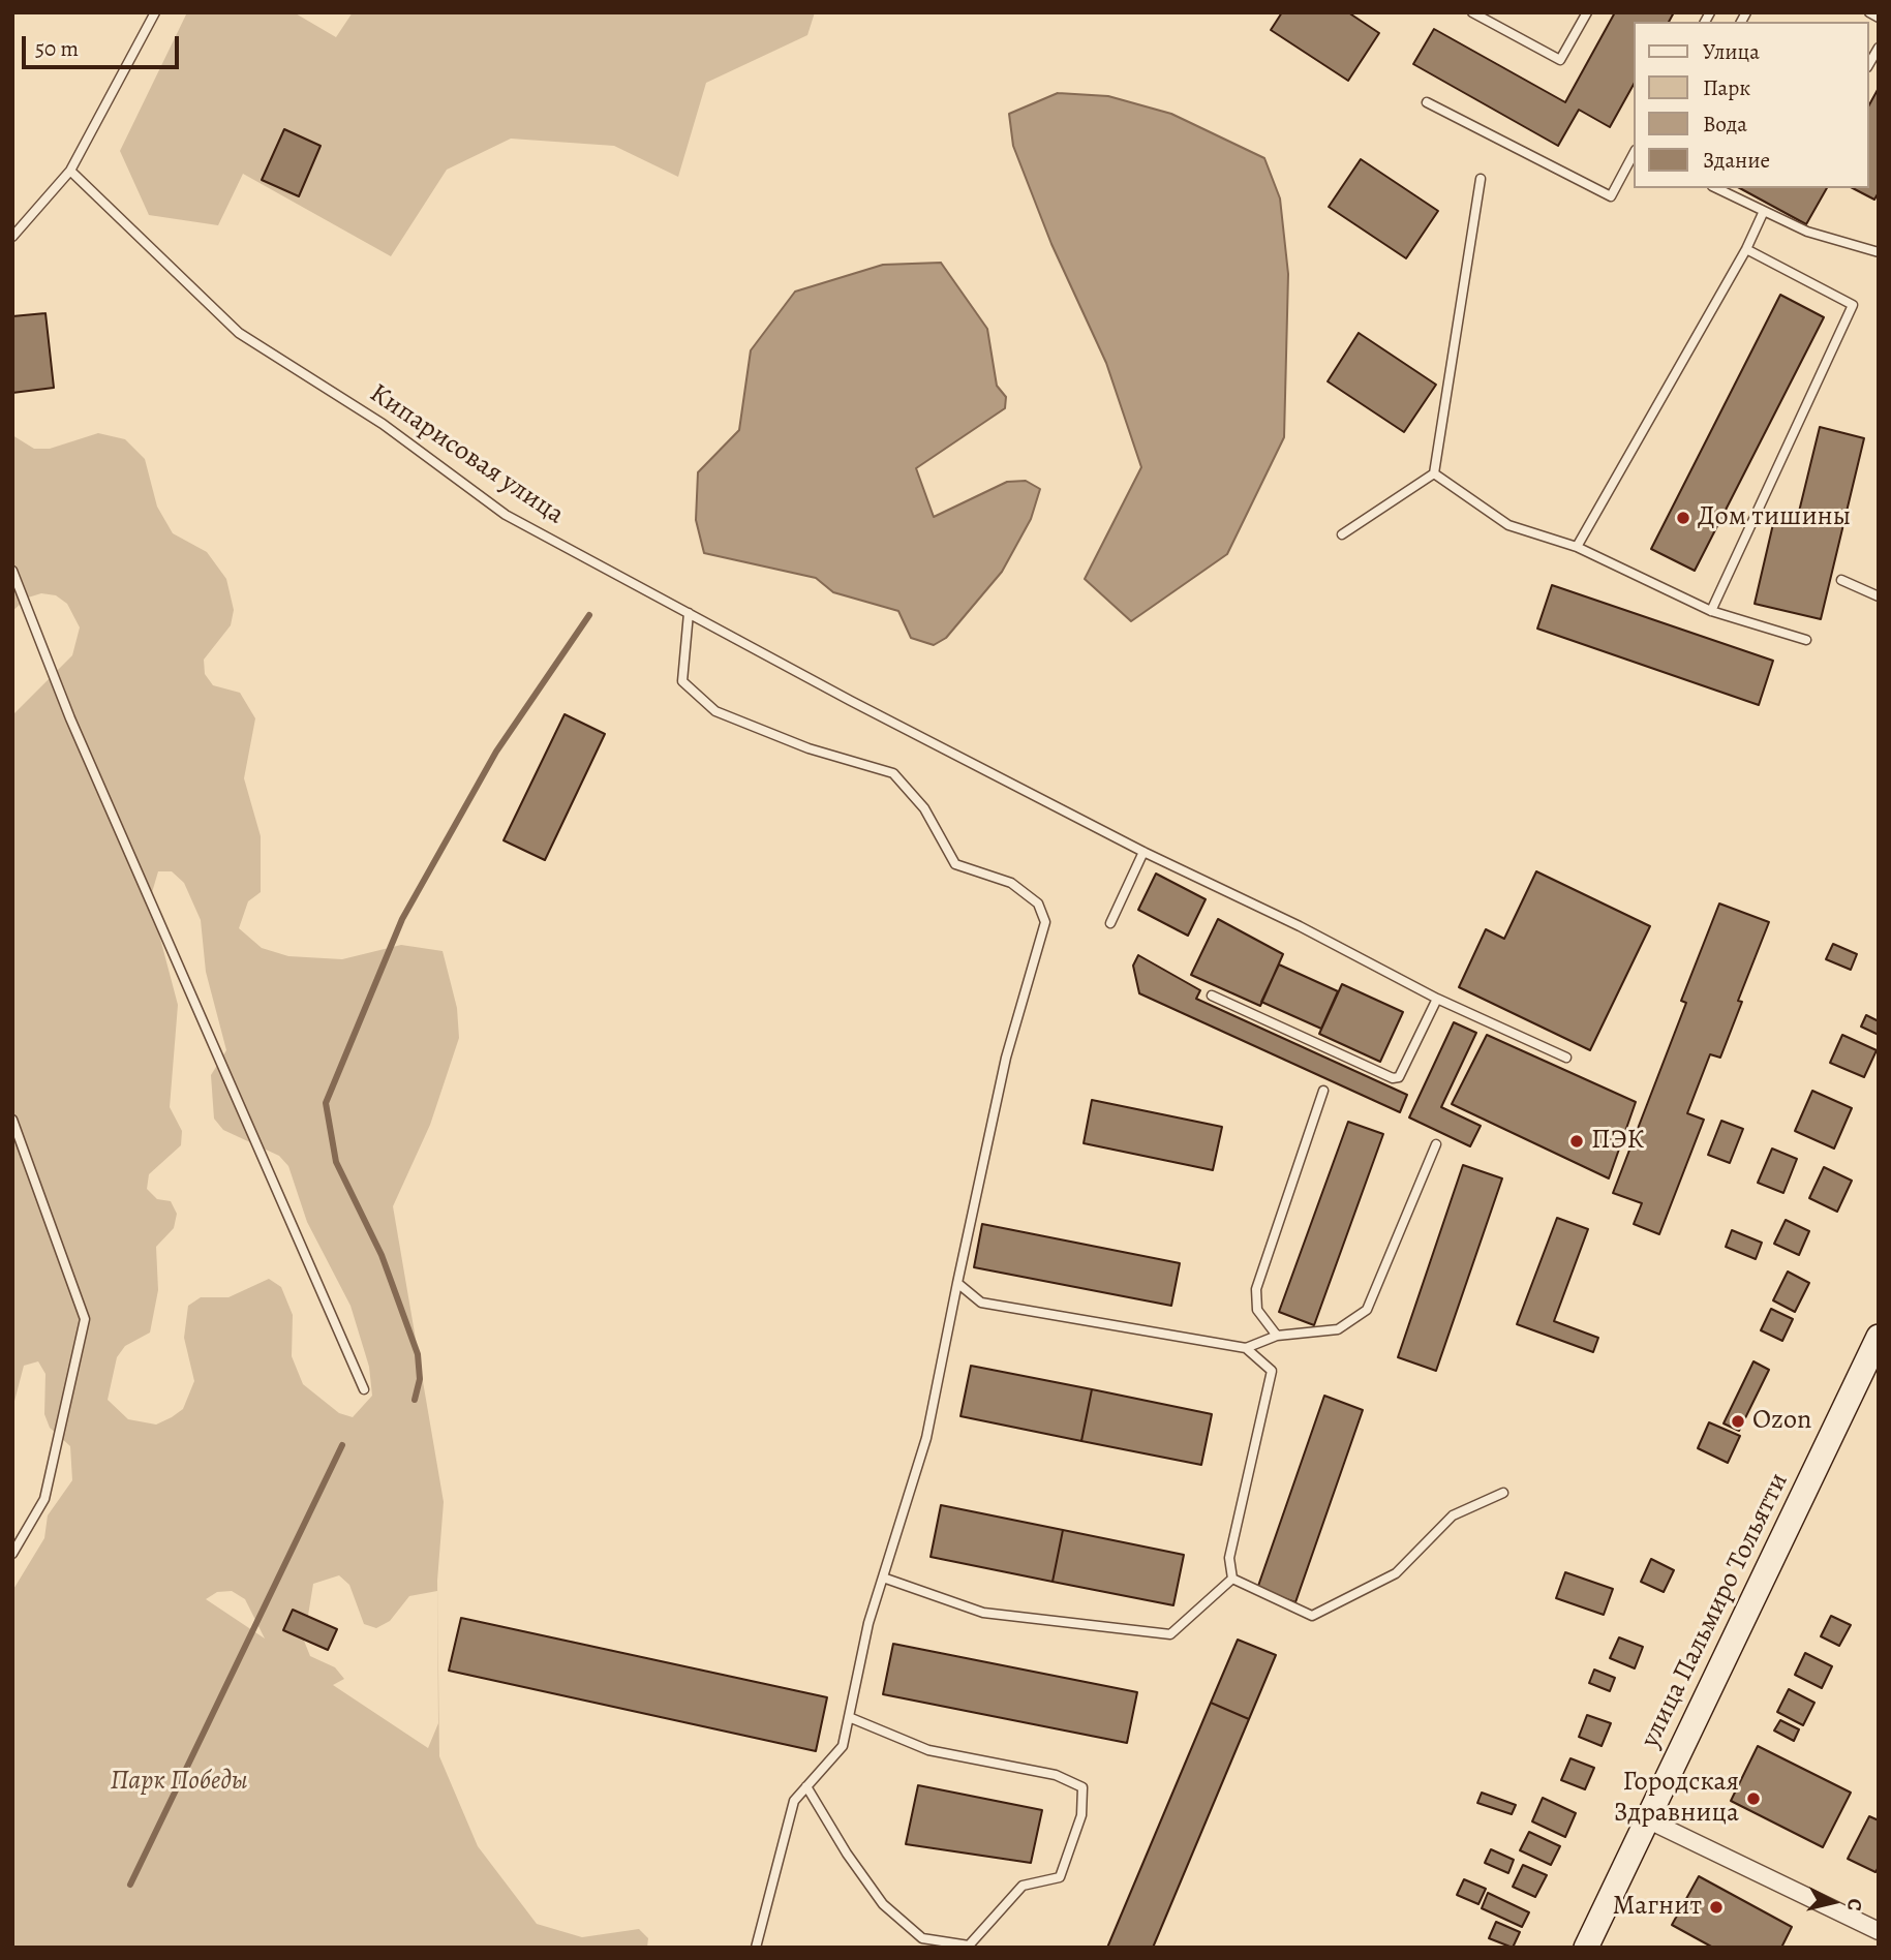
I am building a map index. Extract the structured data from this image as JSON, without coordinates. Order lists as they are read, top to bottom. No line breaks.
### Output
{"streets":{"street":["улица Пальмиро Тольятти"],"lane":["Кипарисовая улица"]},"parks":["Парк Победы"],"places":["Дом тишины","ПЭК","Ozon","Городская Здравница","Магнит"],"legend":["Улица","Парк","Вода","Здание"],"scale_bar":"50 m","north":"right"}
